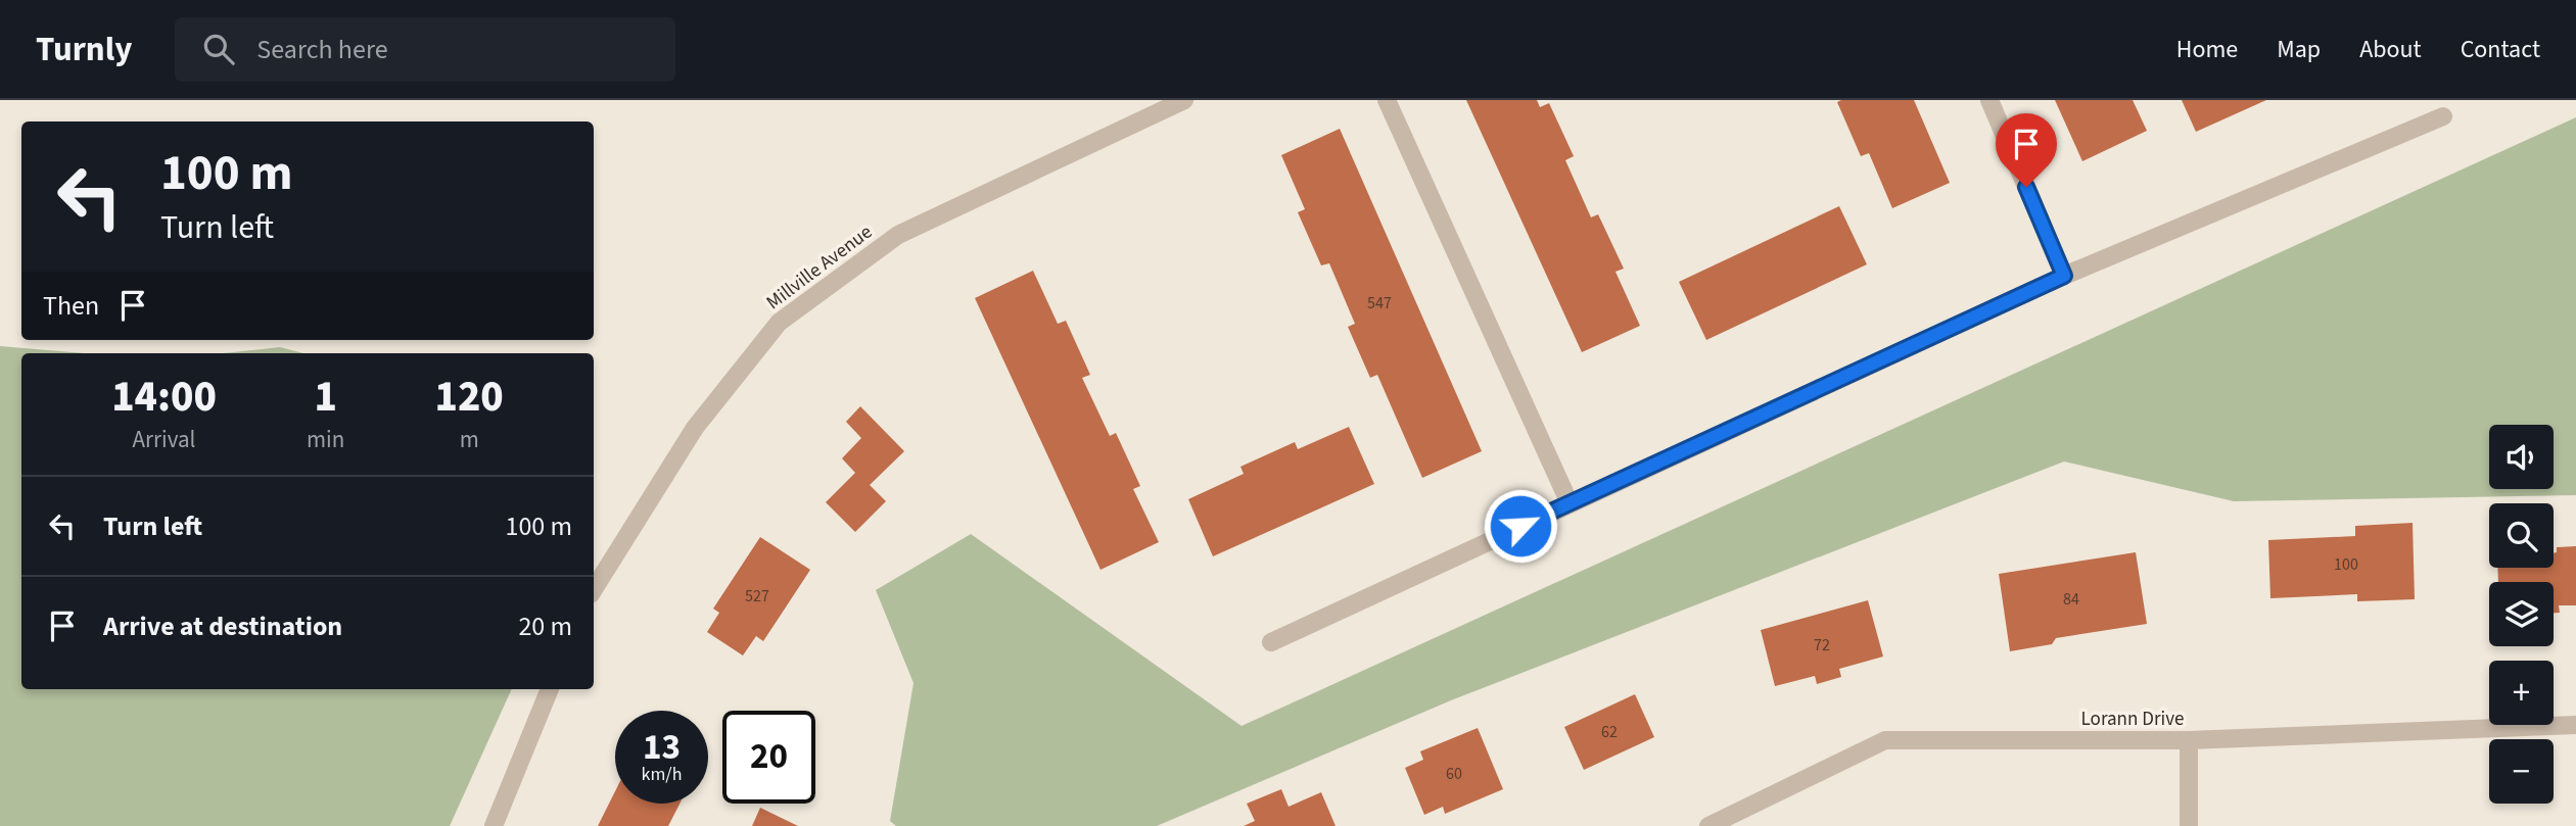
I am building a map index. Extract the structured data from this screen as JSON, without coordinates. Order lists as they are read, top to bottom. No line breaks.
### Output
{"streets":{"street":["Millville Avenue","Lorann Drive"]},"house_numbers":["547","100","527","84","72","62","60"],"page":{"header":"Turnly","search":"Search here","nav":["Home","Map","About","Contact"],"turn":["100 m","Turn left"],"then":"Then","eta":["14:00","Arrival","1","min","120","m"],"map_buttons":["+","−"],"list":[{"name":"Turn left","value":"100 m"},{"name":"Arrive at destination","value":"20 m"}],"speed":"13 km/h","limit":"20"}}
